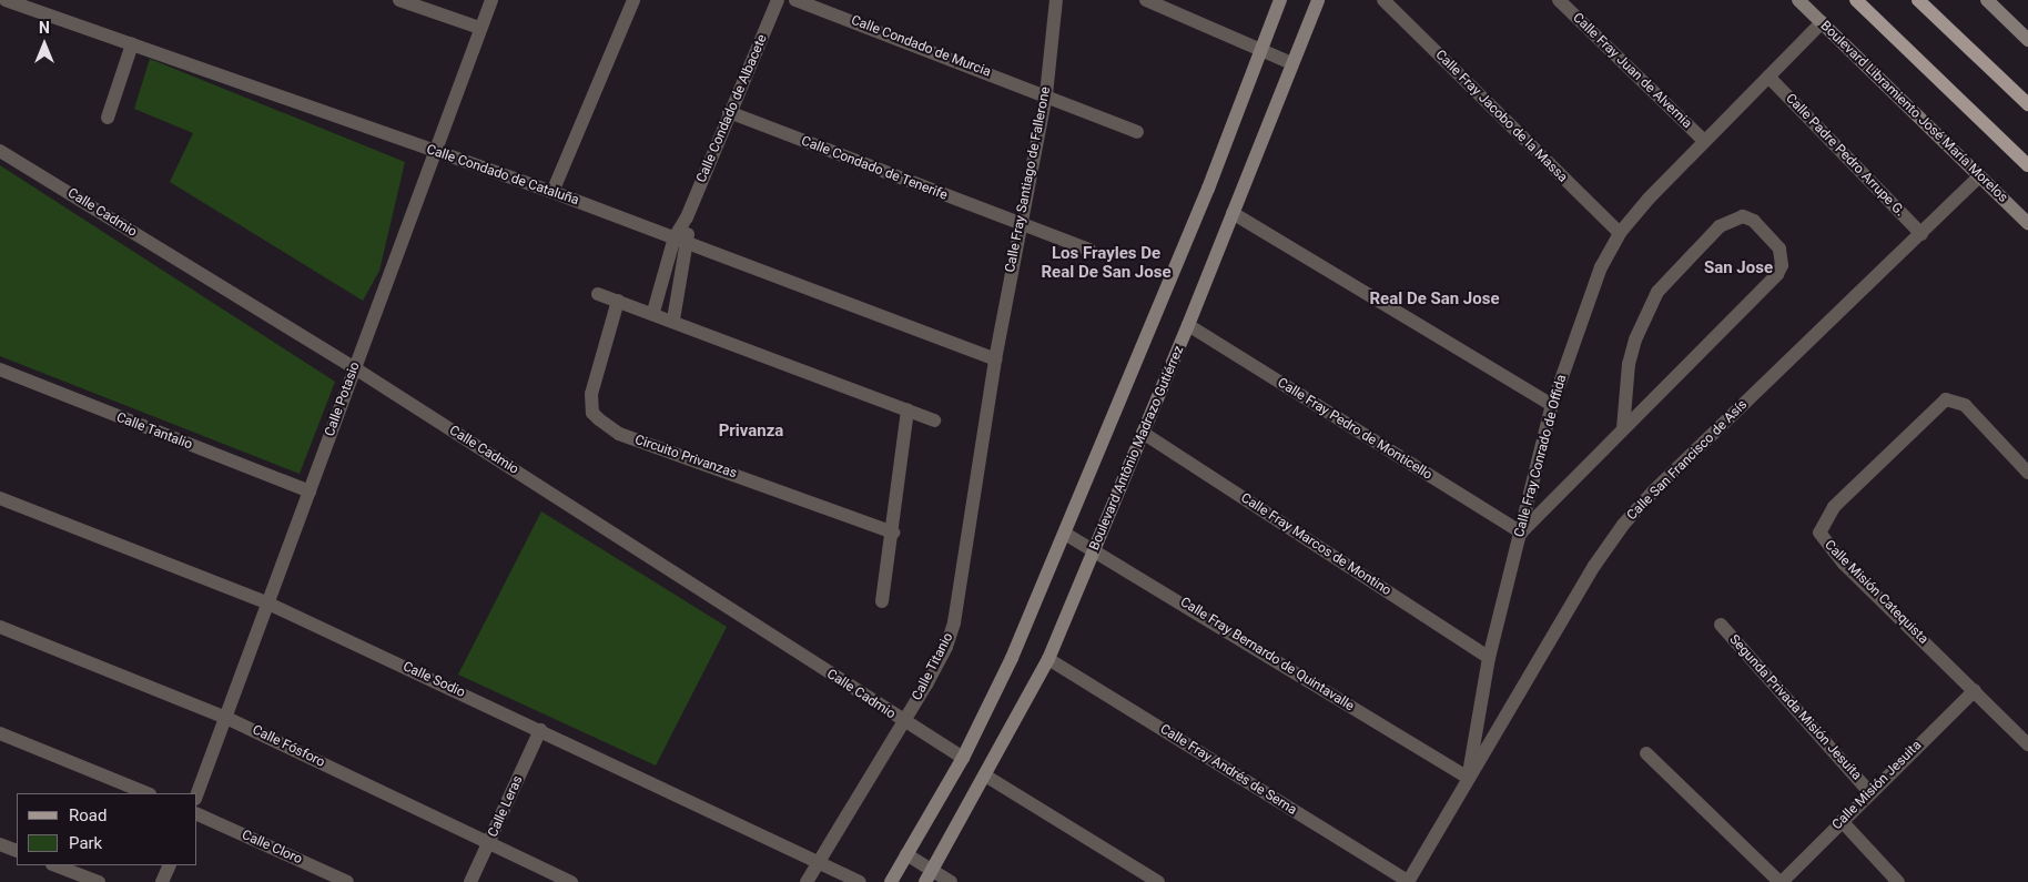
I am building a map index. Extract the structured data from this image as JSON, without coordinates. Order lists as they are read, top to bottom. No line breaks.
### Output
{"streets":{"street":["Calle Condado de Murcia","Calle Fray Juan de Alvernia","Calle Condado de Albacete","Boulevard Libramiento José María Morelos","Calle Fray Jacobo de la Massa","Calle Padre Pedro Arrupe G.","Calle Condado de Tenerife","Calle Condado de Cataluña","Calle Fray Santiago de Fallerone","Calle Cadmio","Calle Potasio","Calle Fray Pedro de Monticello","Calle Tantalio","Boulevard Antônio Madrazo Gutiérrez","Calle Fray Conrado de Offida","Circuito Privanzas","Calle San Francisco de Asís","Calle Fray Marcos de Montino","Calle Misión Catequista","Calle Fray Bernardo de Quintavalle","Calle Titanio","Calle Sodio","Segunda Privada Misión Jesuita","Calle Fósforo","Calle Fray Andrés de Serna","Calle Misión Jesuita","Calle Leras","Calle Cloro"]},"crossings":[["Calle Condado de Murcia","Calle Fray Santiago de Fallerone"],["Calle Fray Juan de Alvernia","Calle Fray Conrado de Offida"],["Calle Condado de Albacete","Calle Condado de Tenerife"],["Calle Condado de Albacete","Calle Condado de Cataluña"],["Boulevard Libramiento José María Morelos","Calle Fray Conrado de Offida"],["Boulevard Libramiento José María Morelos","Calle San Francisco de Asís"],["Calle Fray Jacobo de la Massa","Calle Fray Conrado de Offida"],["Calle Padre Pedro Arrupe G.","Calle Fray Conrado de Offida"],["Calle Padre Pedro Arrupe G.","Calle San Francisco de Asís"],["Calle Condado de Tenerife","Calle Fray Santiago de Fallerone"],["Calle Condado de Cataluña","Calle Fray Santiago de Fallerone"],["Calle Condado de Cataluña","Calle Potasio"],["Calle Condado de Cataluña","Calle Titanio"],["Calle Fray Santiago de Fallerone","Calle Titanio"],["Calle Cadmio","Calle Potasio"],["Calle Cadmio","Calle Titanio"],["Calle Potasio","Calle Tantalio"],["Calle Potasio","Calle Sodio"],["Calle Potasio","Calle Fósforo"],["Calle Fray Pedro de Monticello","Boulevard Antônio Madrazo Gutiérrez"],["Calle Fray Pedro de Monticello","Calle Fray Conrado de Offida"],["Boulevard Antônio Madrazo Gutiérrez","Calle Fray Marcos de Montino"],["Boulevard Antônio Madrazo Gutiérrez","Calle Fray Bernardo de Quintavalle"],["Boulevard Antônio Madrazo Gutiérrez","Calle Fray Andrés de Serna"],["Calle Fray Conrado de Offida","Calle San Francisco de Asís"],["Calle Fray Conrado de Offida","Calle Fray Marcos de Montino"],["Calle Fray Conrado de Offida","Calle Fray Bernardo de Quintavalle"],["Calle San Francisco de Asís","Calle Fray Bernardo de Quintavalle"],["Calle San Francisco de Asís","Calle Fray Andrés de Serna"],["Calle Misión Catequista","Calle Misión Jesuita"],["Calle Titanio","Calle Sodio"],["Calle Sodio","Calle Leras"],["Segunda Privada Misión Jesuita","Calle Misión Jesuita"],["Calle Fósforo","Calle Leras"]],"districts":["Los Frayles De Real De San Jose","San Jose","Real De San Jose","Privanza"],"legend":["Road","Park"],"north":"top"}
